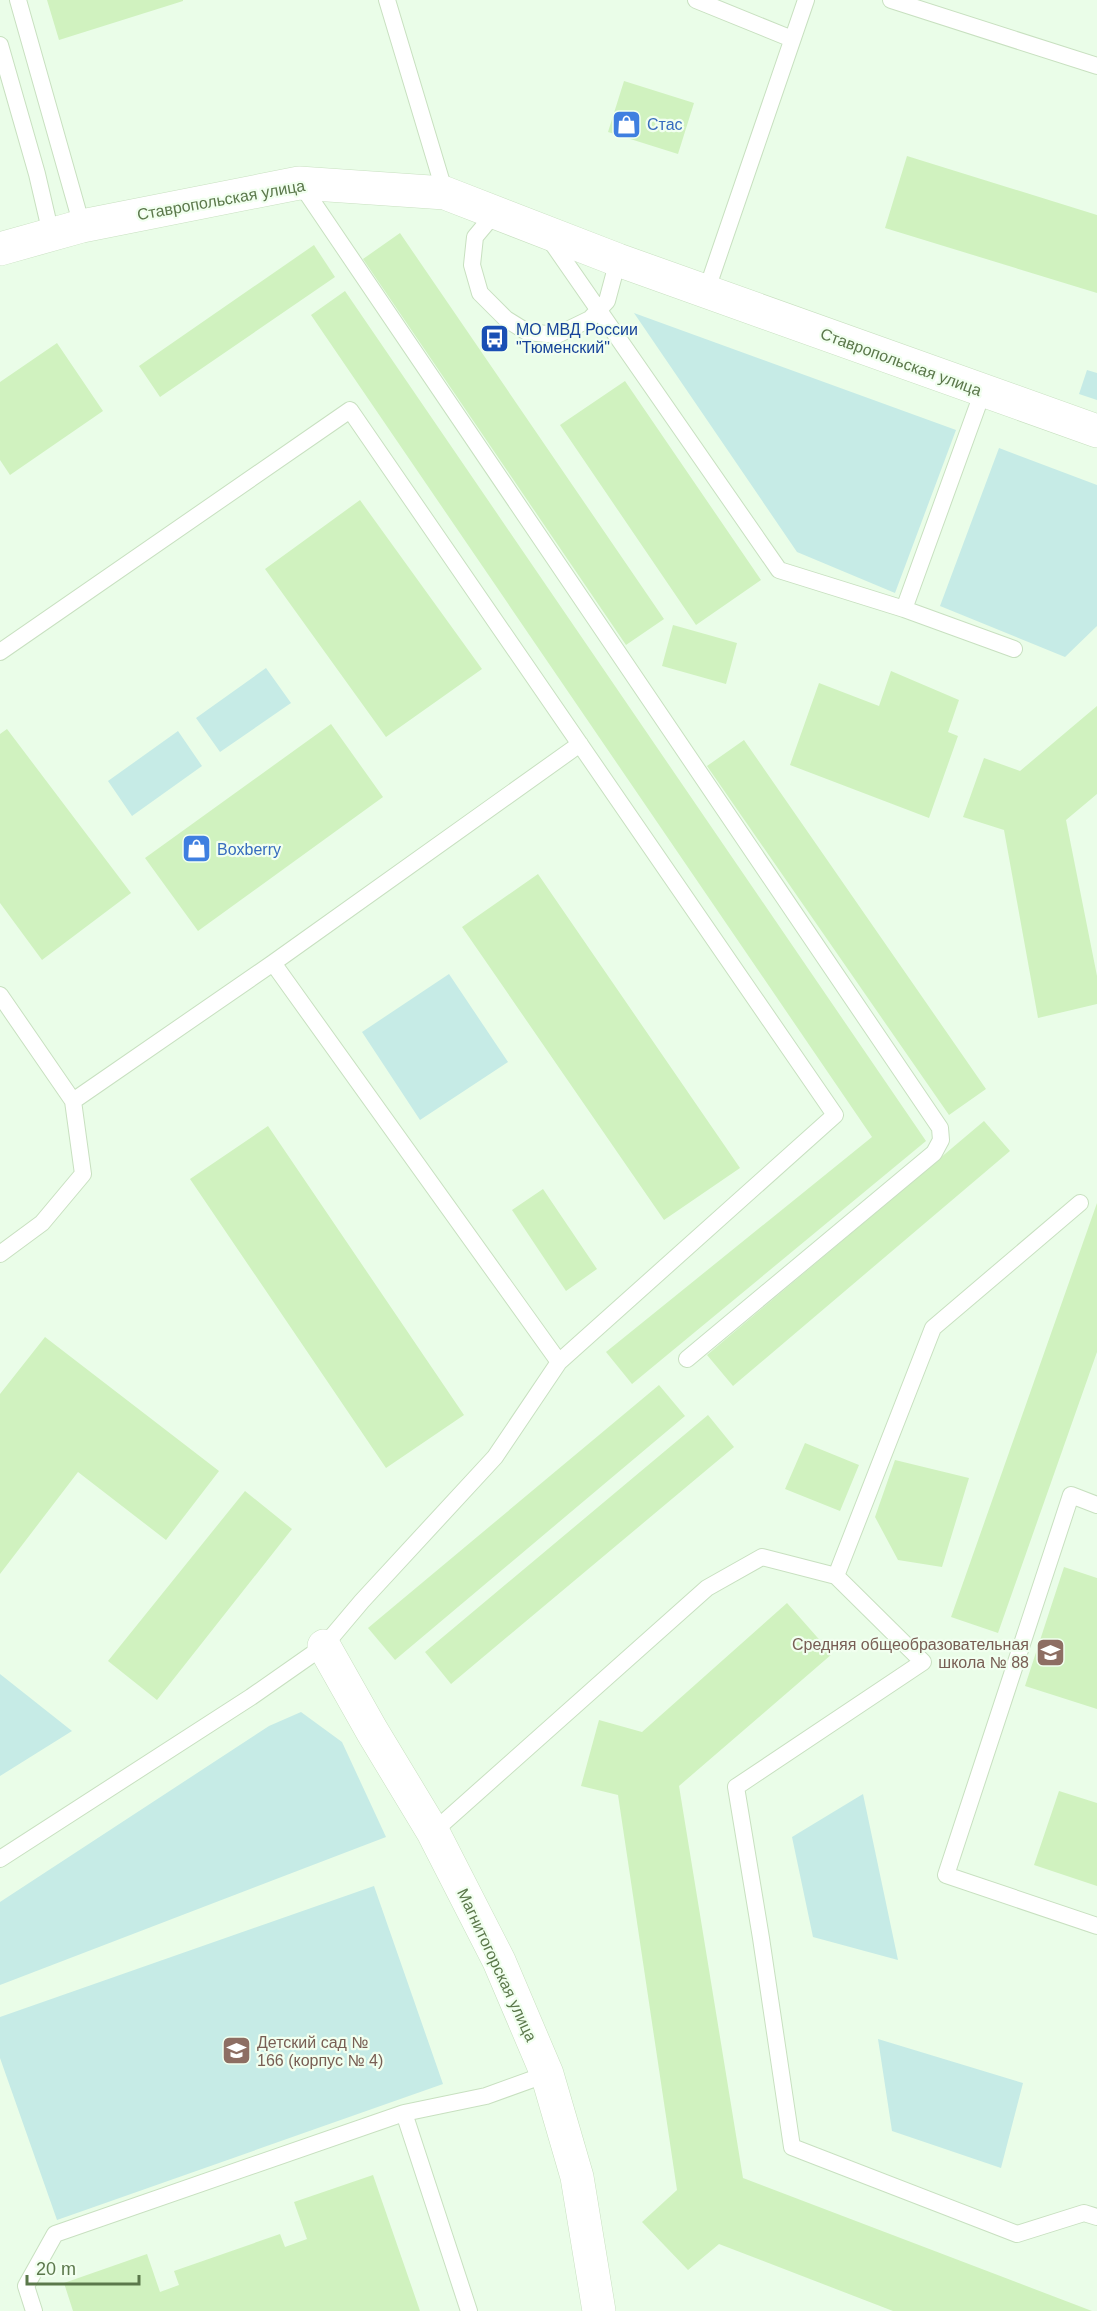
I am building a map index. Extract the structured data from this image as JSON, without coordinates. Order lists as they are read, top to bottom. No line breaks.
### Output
{"streets":{"street":["Ставропольская улица","Магнитогорская улица"]},"places":{"shop":["Стас","Boxberry"],"bus stop":["МО МВД России \"Тюменский\""],"school or university":["Средняя общеобразовательная школа № 88","Детский сад № 166 (корпус № 4)"]},"scale_bar":"20 m"}
